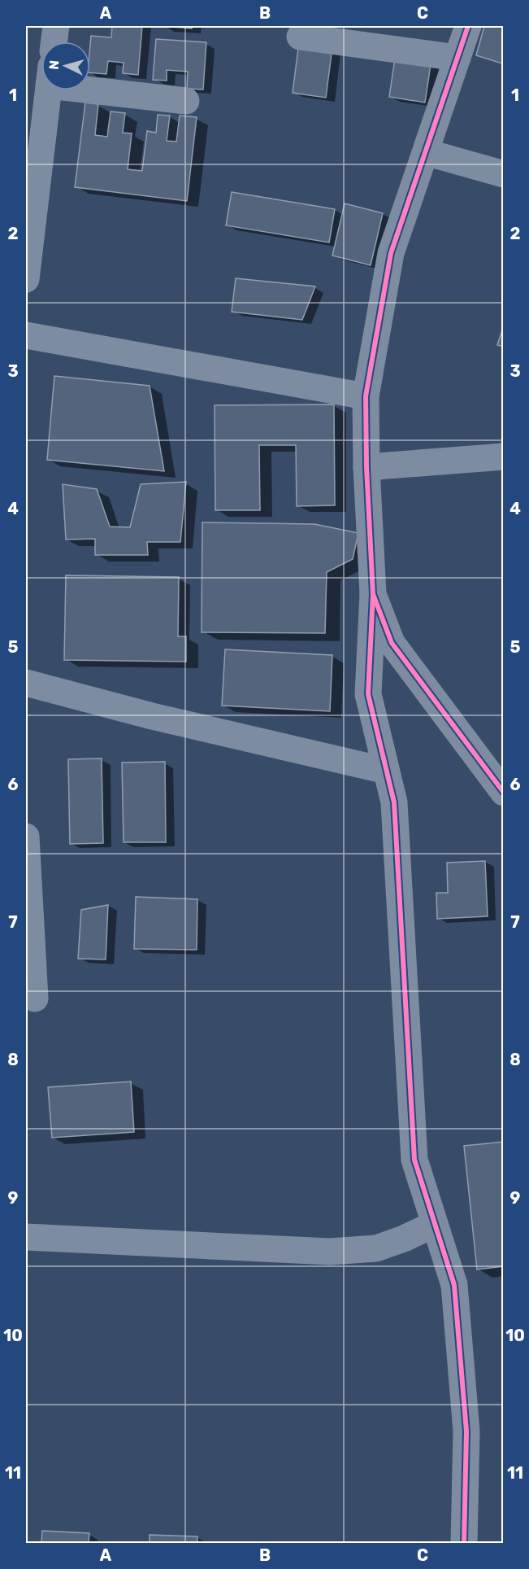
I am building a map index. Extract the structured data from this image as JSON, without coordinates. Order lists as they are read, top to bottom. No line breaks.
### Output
{"north":"left","grid":{"columns":["A","B","C"],"rows":["1","2","3","4","5","6","7","8","9","10","11"]}}
